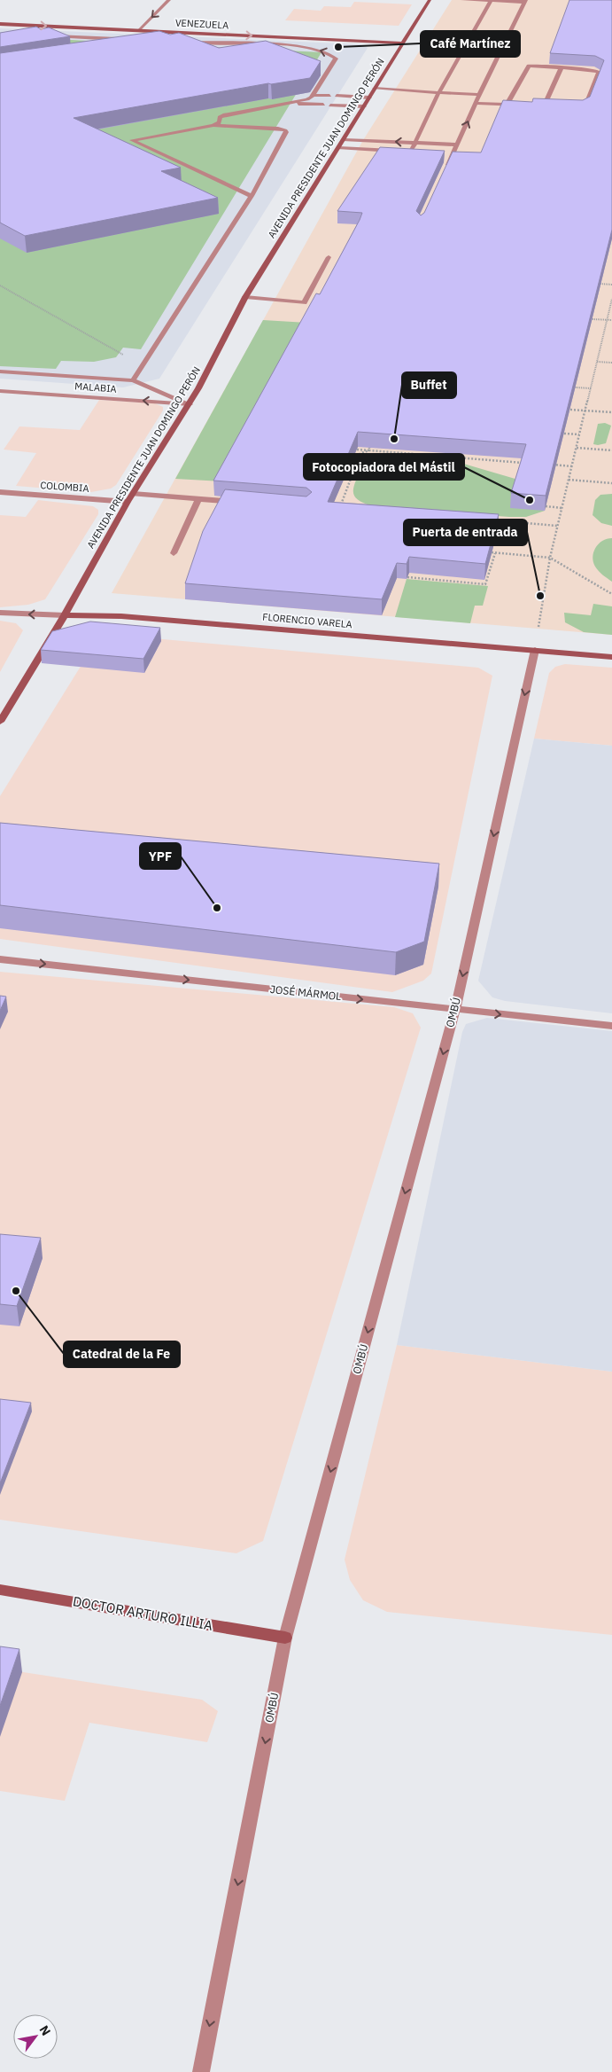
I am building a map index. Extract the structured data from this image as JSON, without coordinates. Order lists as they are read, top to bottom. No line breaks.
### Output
{"streets":{"main road":["VENEZUELA","AVENIDA PRESIDENTE JUAN DOMINGO PERÓN","FLORENCIO VARELA","DOCTOR ARTURO ILLIA"],"street":["MALABIA","COLOMBIA","JOSÉ MÁRMOL","OMBÚ"]},"crossings":[["VENEZUELA","AVENIDA PRESIDENTE JUAN DOMINGO PERÓN"],["AVENIDA PRESIDENTE JUAN DOMINGO PERÓN","MALABIA"],["AVENIDA PRESIDENTE JUAN DOMINGO PERÓN","COLOMBIA"],["AVENIDA PRESIDENTE JUAN DOMINGO PERÓN","FLORENCIO VARELA"],["FLORENCIO VARELA","OMBÚ"],["JOSÉ MÁRMOL","OMBÚ"],["OMBÚ","DOCTOR ARTURO ILLIA"]],"one_way":["VENEZUELA","JOSÉ MÁRMOL","OMBÚ"],"places":["Café Martínez","Buffet","Fotocopiadora del Mástil","Puerta de entrada","YPF","Catedral de la Fe"],"north":"top right"}
